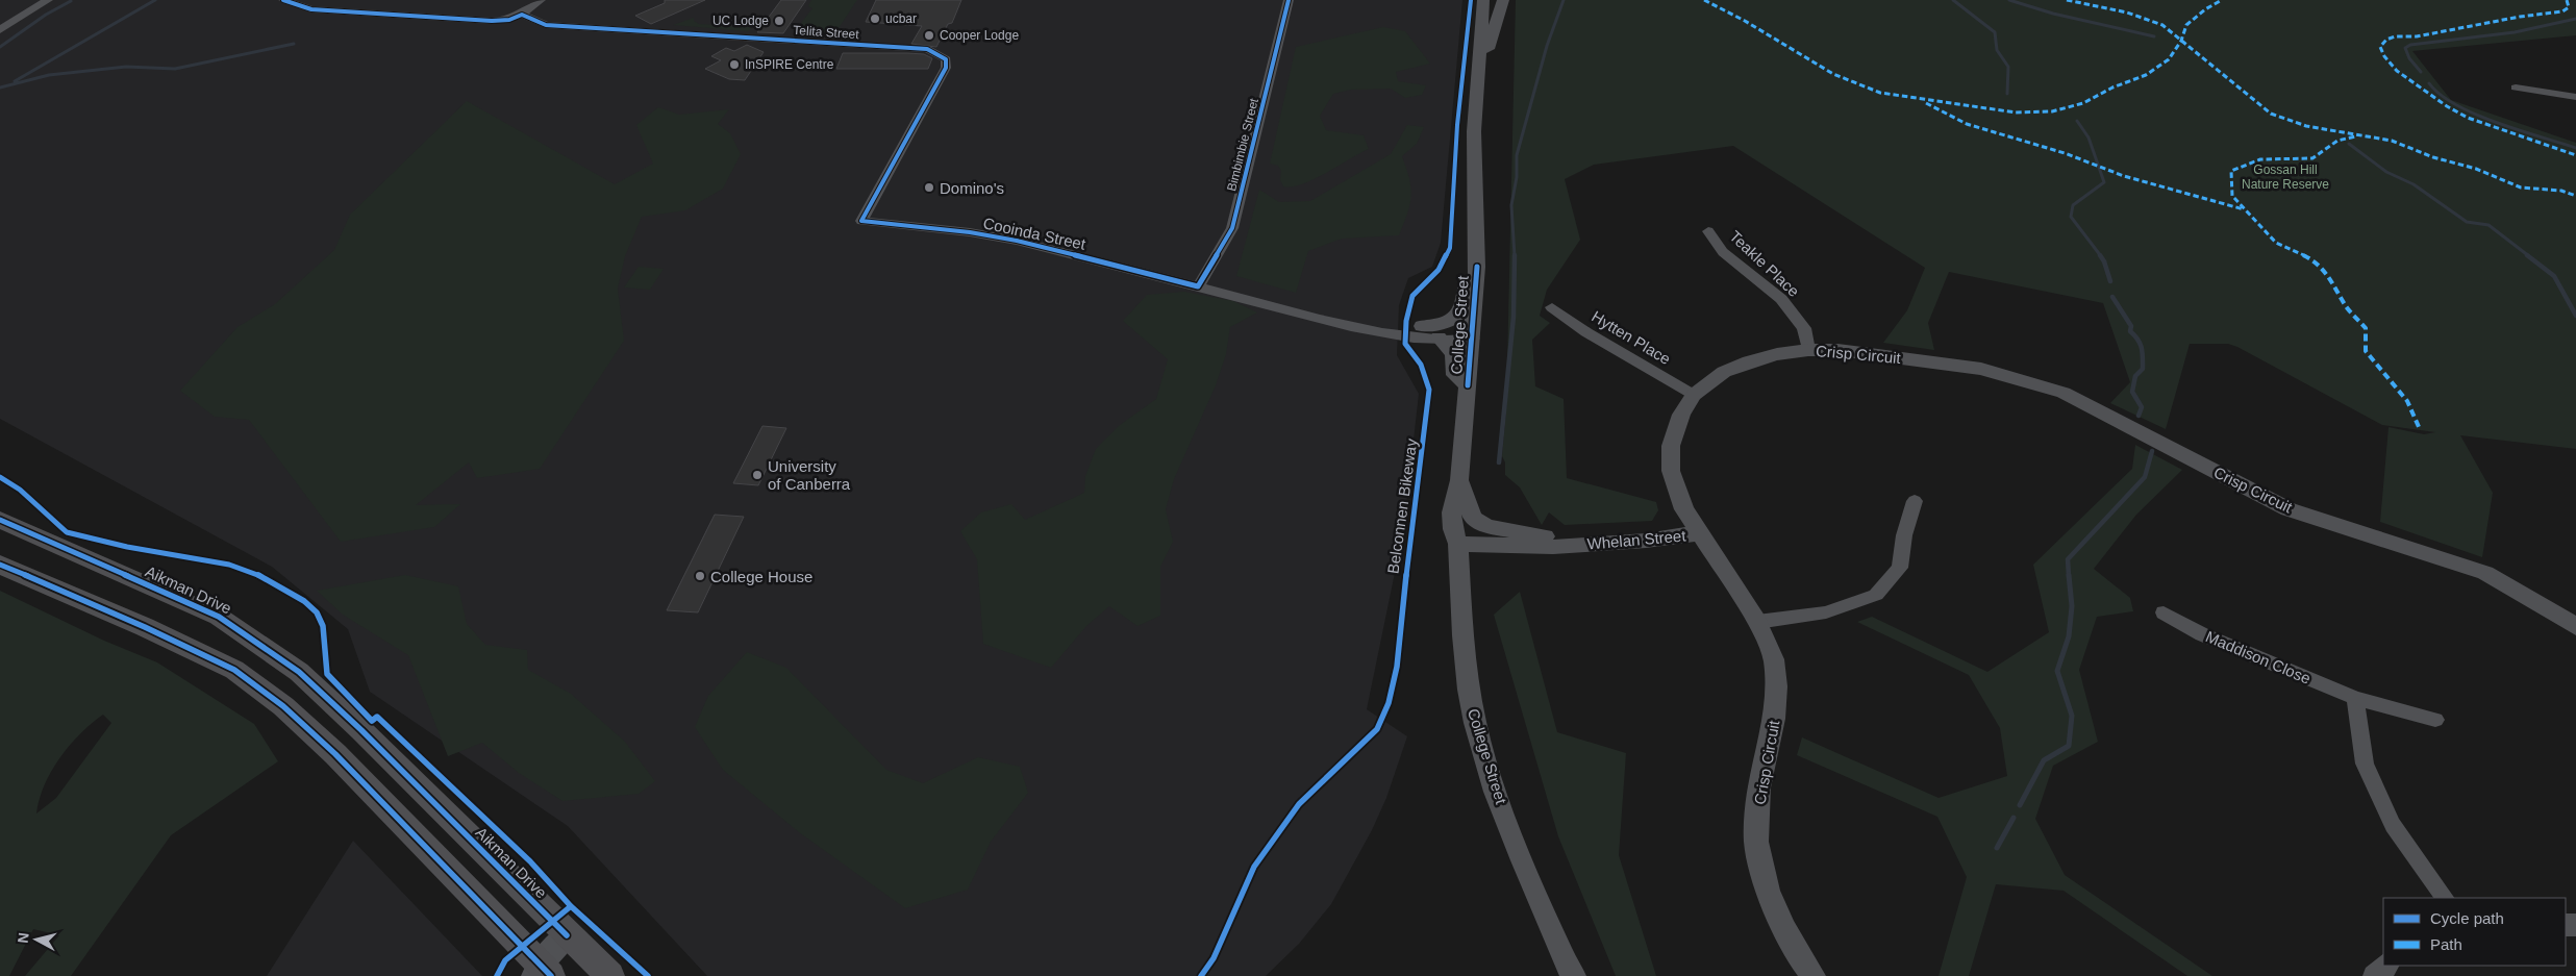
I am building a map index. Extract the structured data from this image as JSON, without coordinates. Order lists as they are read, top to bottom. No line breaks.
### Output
{"streets":{"main road":["Aikman Drive"],"street":["Telita Street","Bimbimbie Street","Cooinda Street","Teakle Place","College Street","Hytten Place","Crisp Circuit","Whelan Street","Maddison Close"],"cycle path":["Belconnen Bikeway"]},"crossings":[["Telita Street","Cooinda Street"],["Bimbimbie Street","Cooinda Street"],["Cooinda Street","College Street"],["Teakle Place","Crisp Circuit"],["College Street","Whelan Street"],["Hytten Place","Crisp Circuit"],["Crisp Circuit","Whelan Street"]],"parks":["Gossan Hill Nature Reserve"],"places":["ucbar","UC Lodge","Cooper Lodge","InSPIRE Centre","Domino's","University of Canberra","College House"],"legend":["Cycle path","Path"],"north":"left"}
